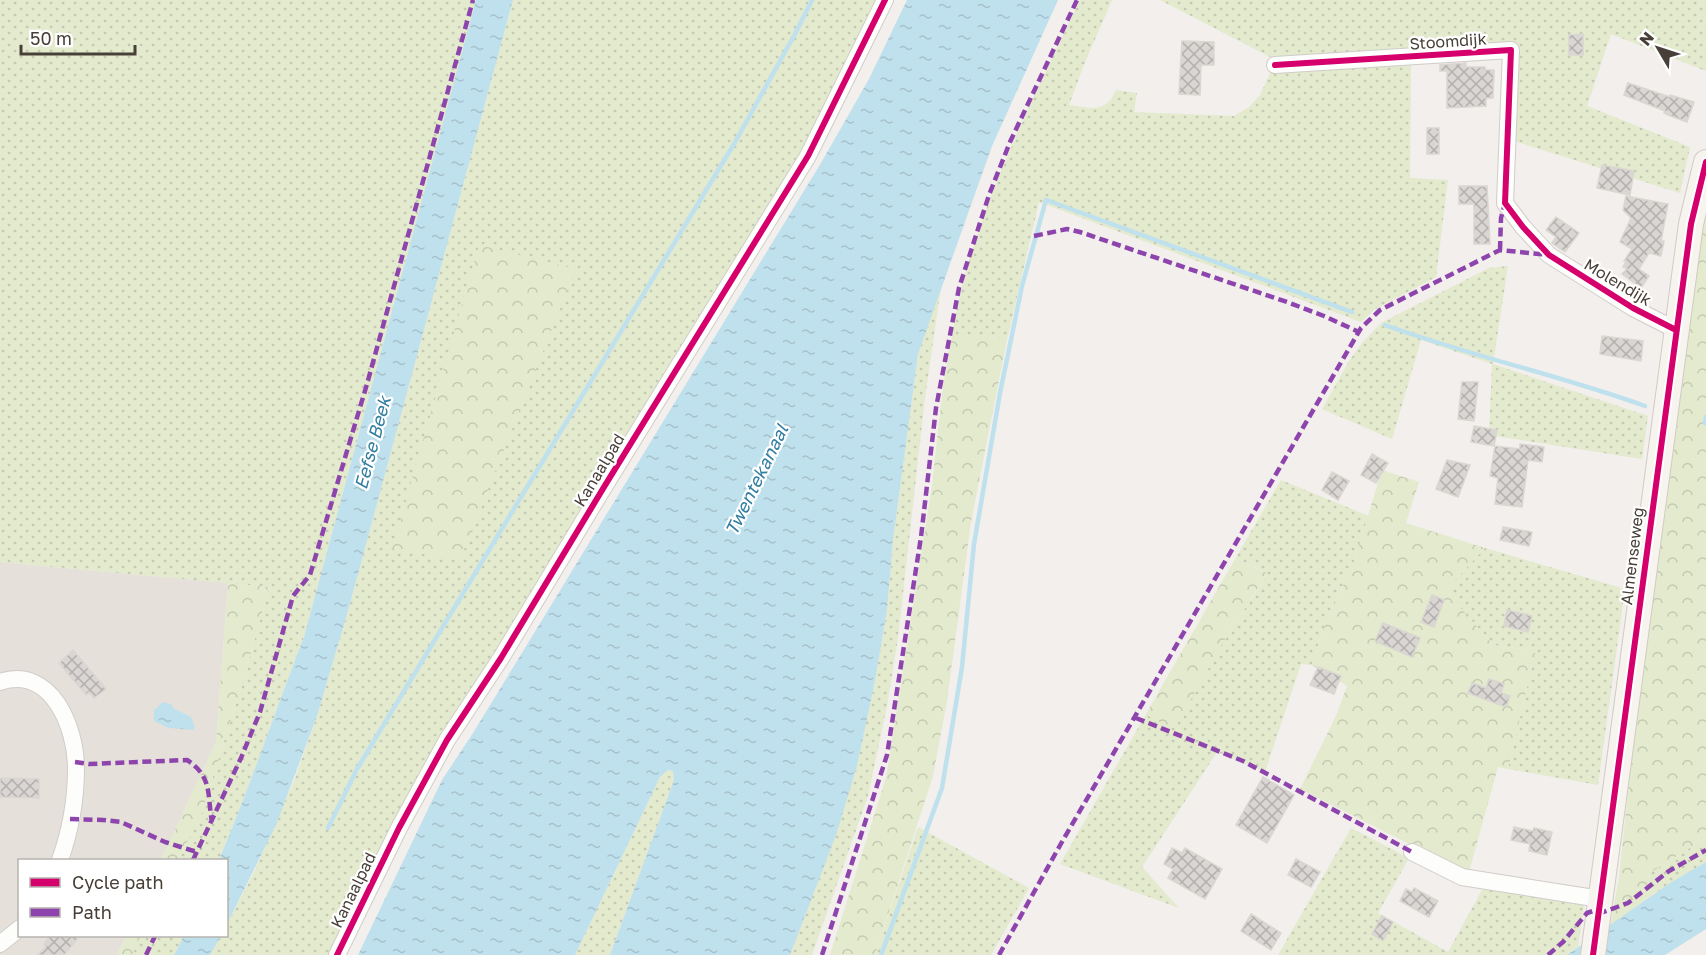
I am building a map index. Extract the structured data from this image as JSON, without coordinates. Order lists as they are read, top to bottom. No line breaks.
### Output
{"streets":{"main road":["Almenseweg"],"street":["Stoomdijk","Molendijk","Kanaalpad"]},"crossings":[["Stoomdijk","Molendijk"],["Molendijk","Almenseweg"]],"water":["Eefse Beek","Twentekanaal"],"legend":["Cycle path","Path"],"scale_bar":"50 m","north":"top left"}
